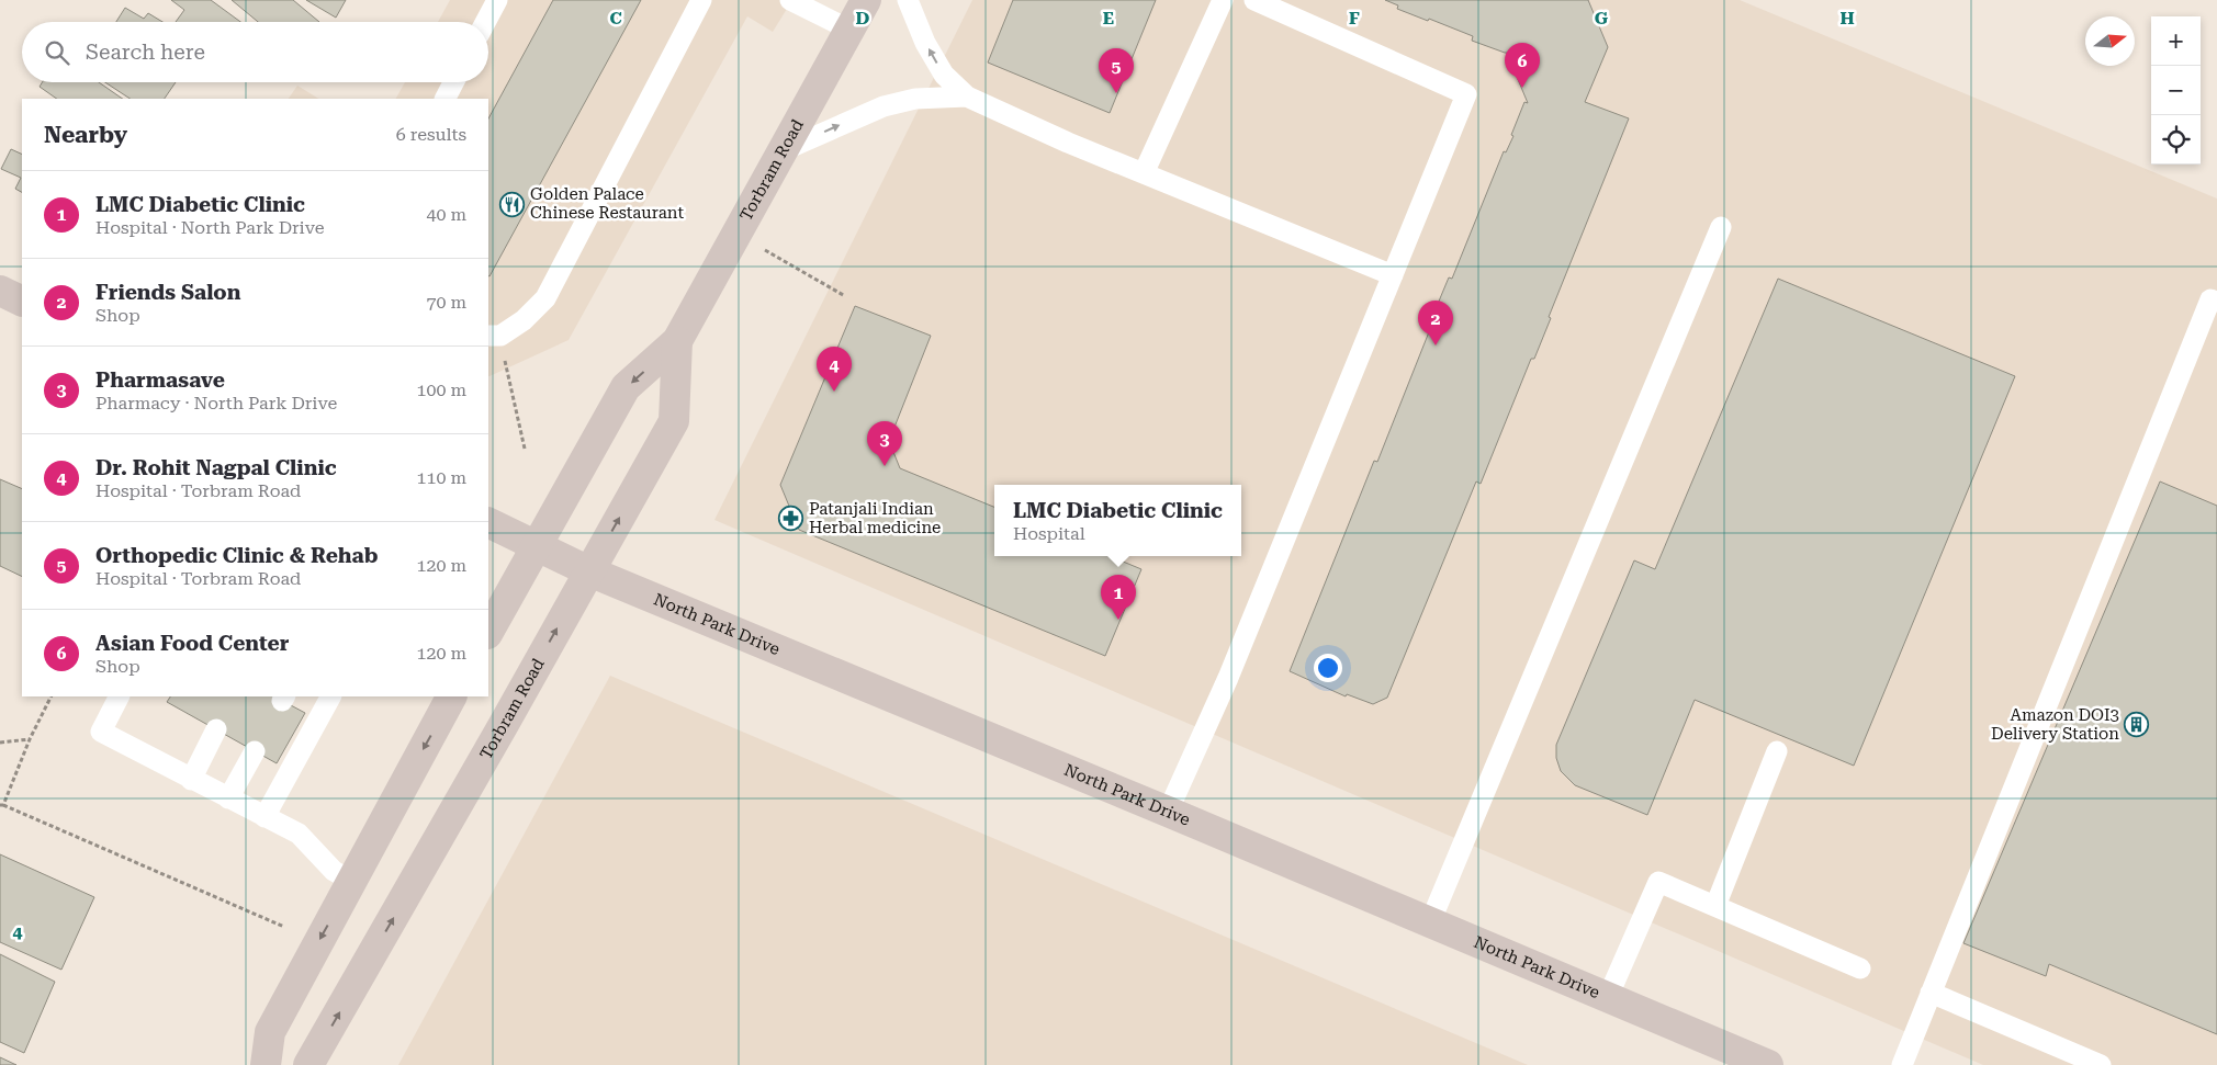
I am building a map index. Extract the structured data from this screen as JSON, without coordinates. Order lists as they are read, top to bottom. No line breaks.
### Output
{"streets":{"main road":["Torbram Road","North Park Drive"]},"crossings":[["Torbram Road","North Park Drive"]],"places":{"restaurant":["Golden Palace Chinese Restaurant"],"pharmacy":["Patanjali Indian Herbal medicine"],"building":["Amazon DOI3 Delivery Station"]},"north":"right","page":{"map_buttons":["+","−"],"search":"Search here","pins":["6","5","2","4","3","1"],"heading":["Nearby","6 results"],"list":[{"mark":"1","name":"LMC Diabetic Clinic","note":"Hospital · North Park Drive","value":"40 m"},{"mark":"2","name":"Friends Salon","note":"Shop","value":"70 m"},{"mark":"3","name":"Pharmasave","note":"Pharmacy · North Park Drive","value":"100 m"},{"mark":"4","name":"Dr. Rohit Nagpal Clinic","note":"Hospital · Torbram Road","value":"110 m"},{"mark":"5","name":"Orthopedic Clinic & Rehab","note":"Hospital · Torbram Road","value":"120 m"},{"mark":"6","name":"Asian Food Center","note":"Shop","value":"120 m"}],"popup":["LMC Diabetic Clinic","Hospital"]},"grid":{"columns":["C","D","E","F","G","H"],"rows":["4"]}}
